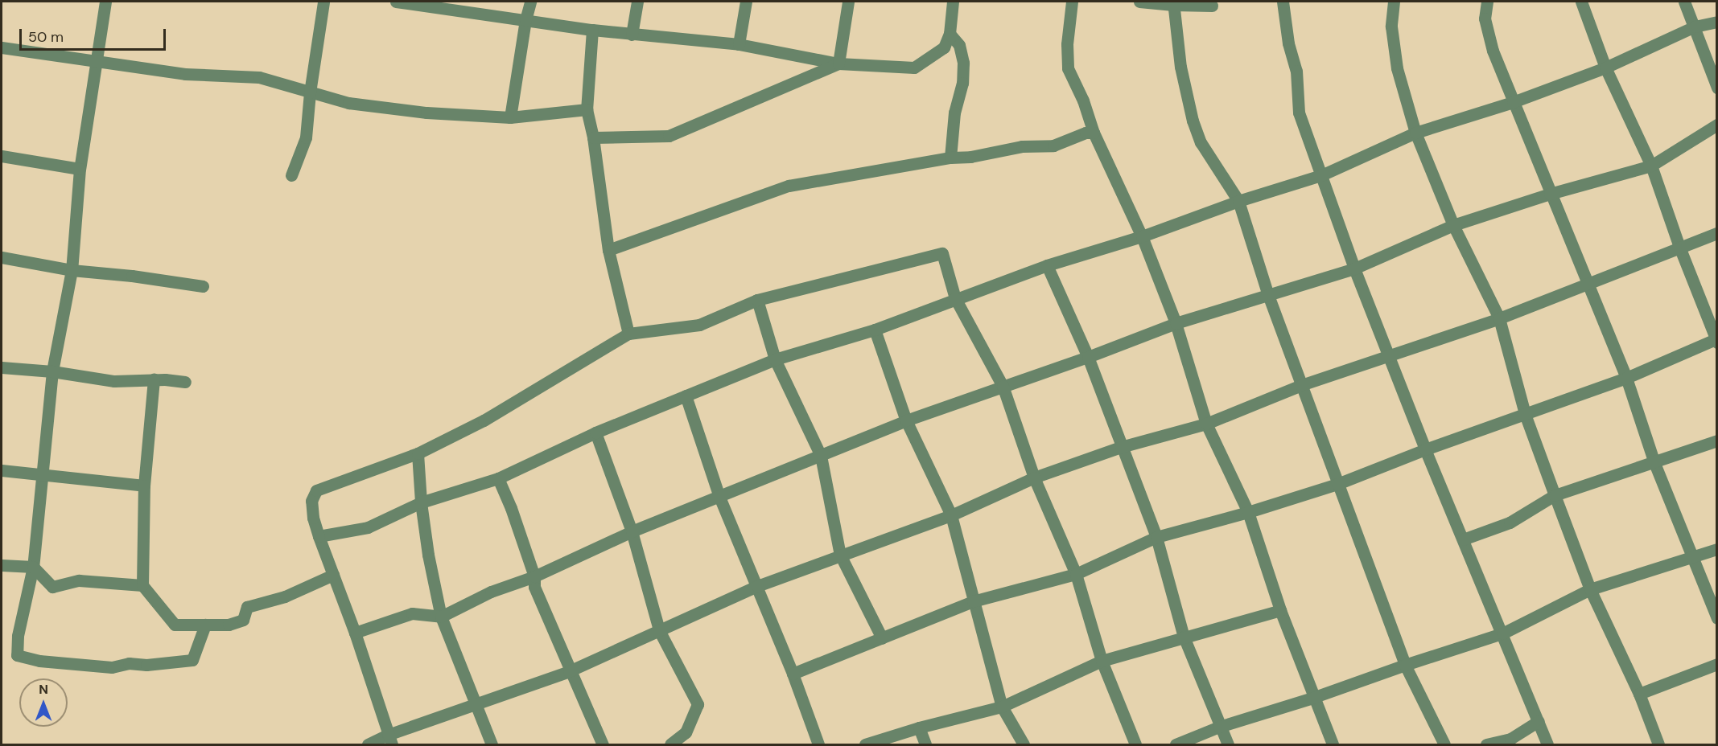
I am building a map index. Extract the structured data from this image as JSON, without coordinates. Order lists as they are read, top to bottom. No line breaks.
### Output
{"scale_bar":"50 m","north":"top"}
